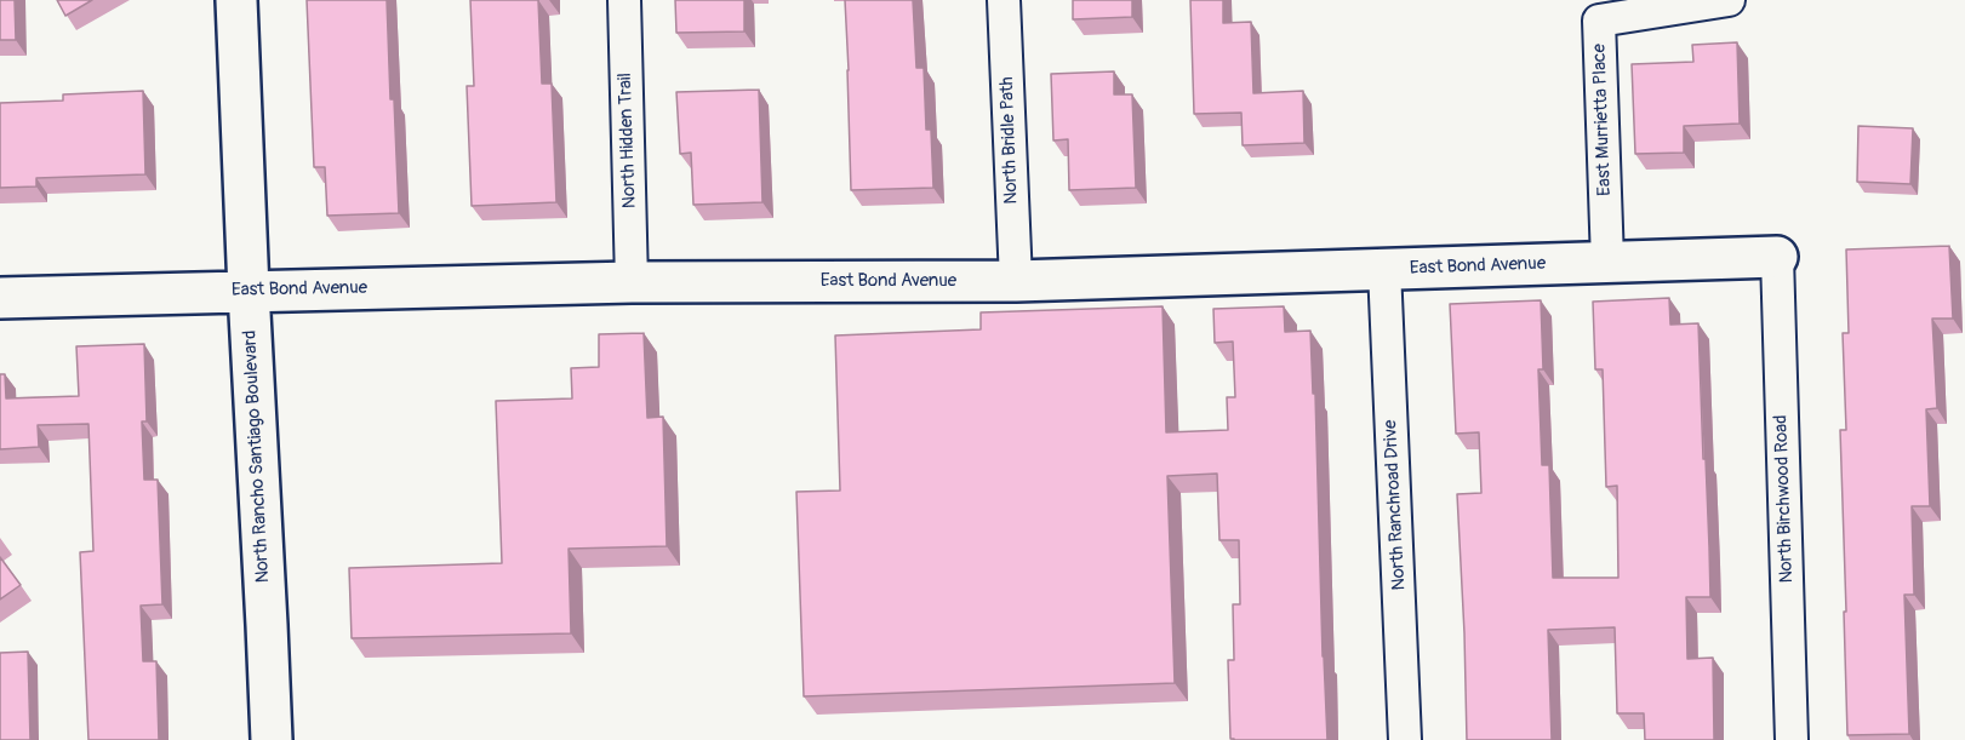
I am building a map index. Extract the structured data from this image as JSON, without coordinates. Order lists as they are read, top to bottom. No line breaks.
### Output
{"streets":{"street":["East Murrietta Place","North Hidden Trail","North Bridle Path","East Bond Avenue","North Rancho Santiago Boulevard","North Birchwood Road","North Ranchroad Drive"]},"crossings":[["East Murrietta Place","East Bond Avenue"],["North Hidden Trail","East Bond Avenue"],["North Bridle Path","East Bond Avenue"],["East Bond Avenue","North Rancho Santiago Boulevard"],["East Bond Avenue","North Birchwood Road"],["East Bond Avenue","North Ranchroad Drive"]]}
